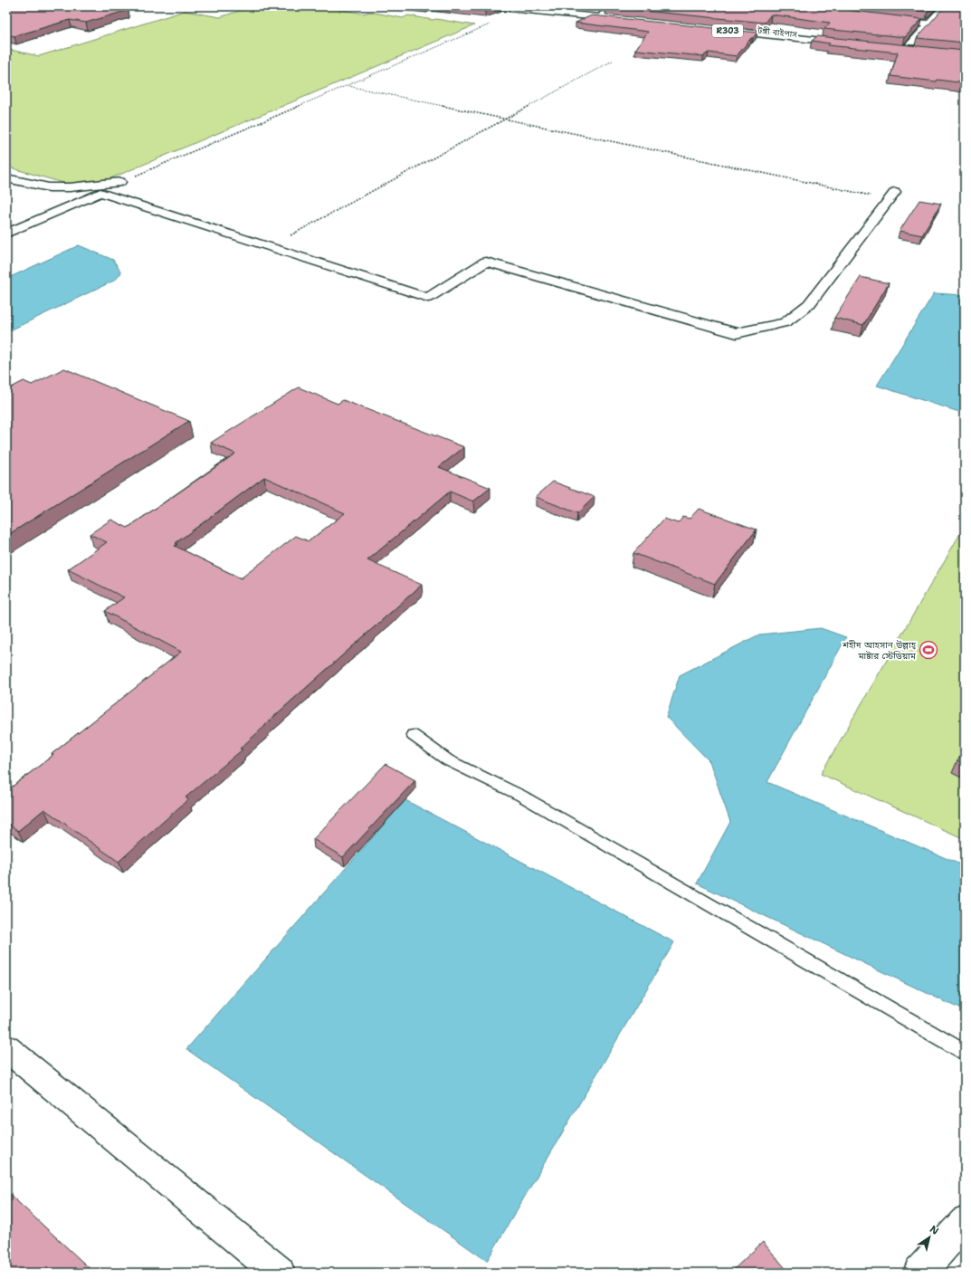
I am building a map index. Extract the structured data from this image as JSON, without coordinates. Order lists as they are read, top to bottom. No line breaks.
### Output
{"streets":{"main road":["R303","টঙ্গী বাইপাস"]},"places":{"sports":["শহীদ আহসান উল্লাহ্‌ মাষ্টার স্টেডিয়াম"]},"north":"top right"}
